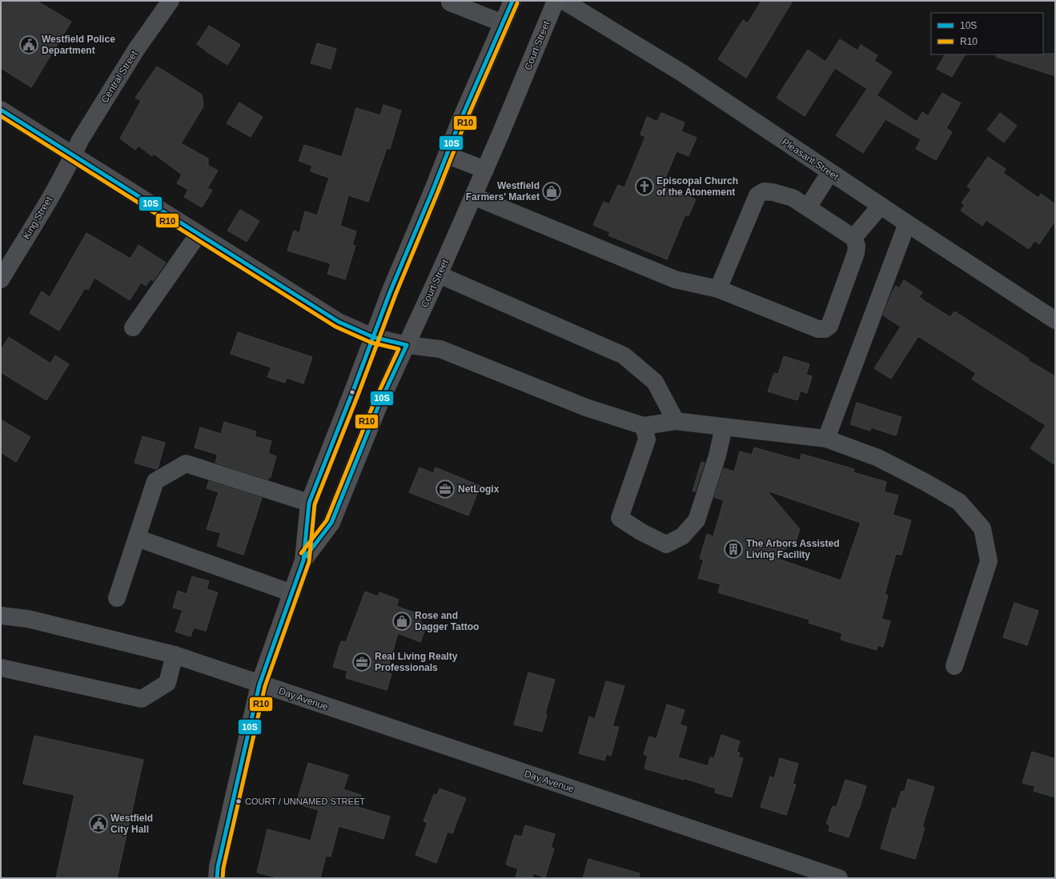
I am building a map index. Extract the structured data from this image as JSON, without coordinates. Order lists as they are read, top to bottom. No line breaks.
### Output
{"streets":{"main road":["Court Street"],"street":["Central Street","Pleasant Street","King Street","Day Avenue"]},"crossings":[["Court Street","Day Avenue"],["Central Street","King Street"]],"places":{"public building":["Westfield Police Department","Westfield City Hall"],"church":["Episcopal Church of the Atonement"],"shop":["Westfield Farmers' Market","Rose and Dagger Tattoo"],"office":["NetLogix","Real Living Realty Professionals"],"building":["The Arbors Assisted Living Facility"],"other":["COURT / UNNAMED STREET"]},"lines":["transit line 10S","transit line R10"],"legend":["10S","R10"]}
